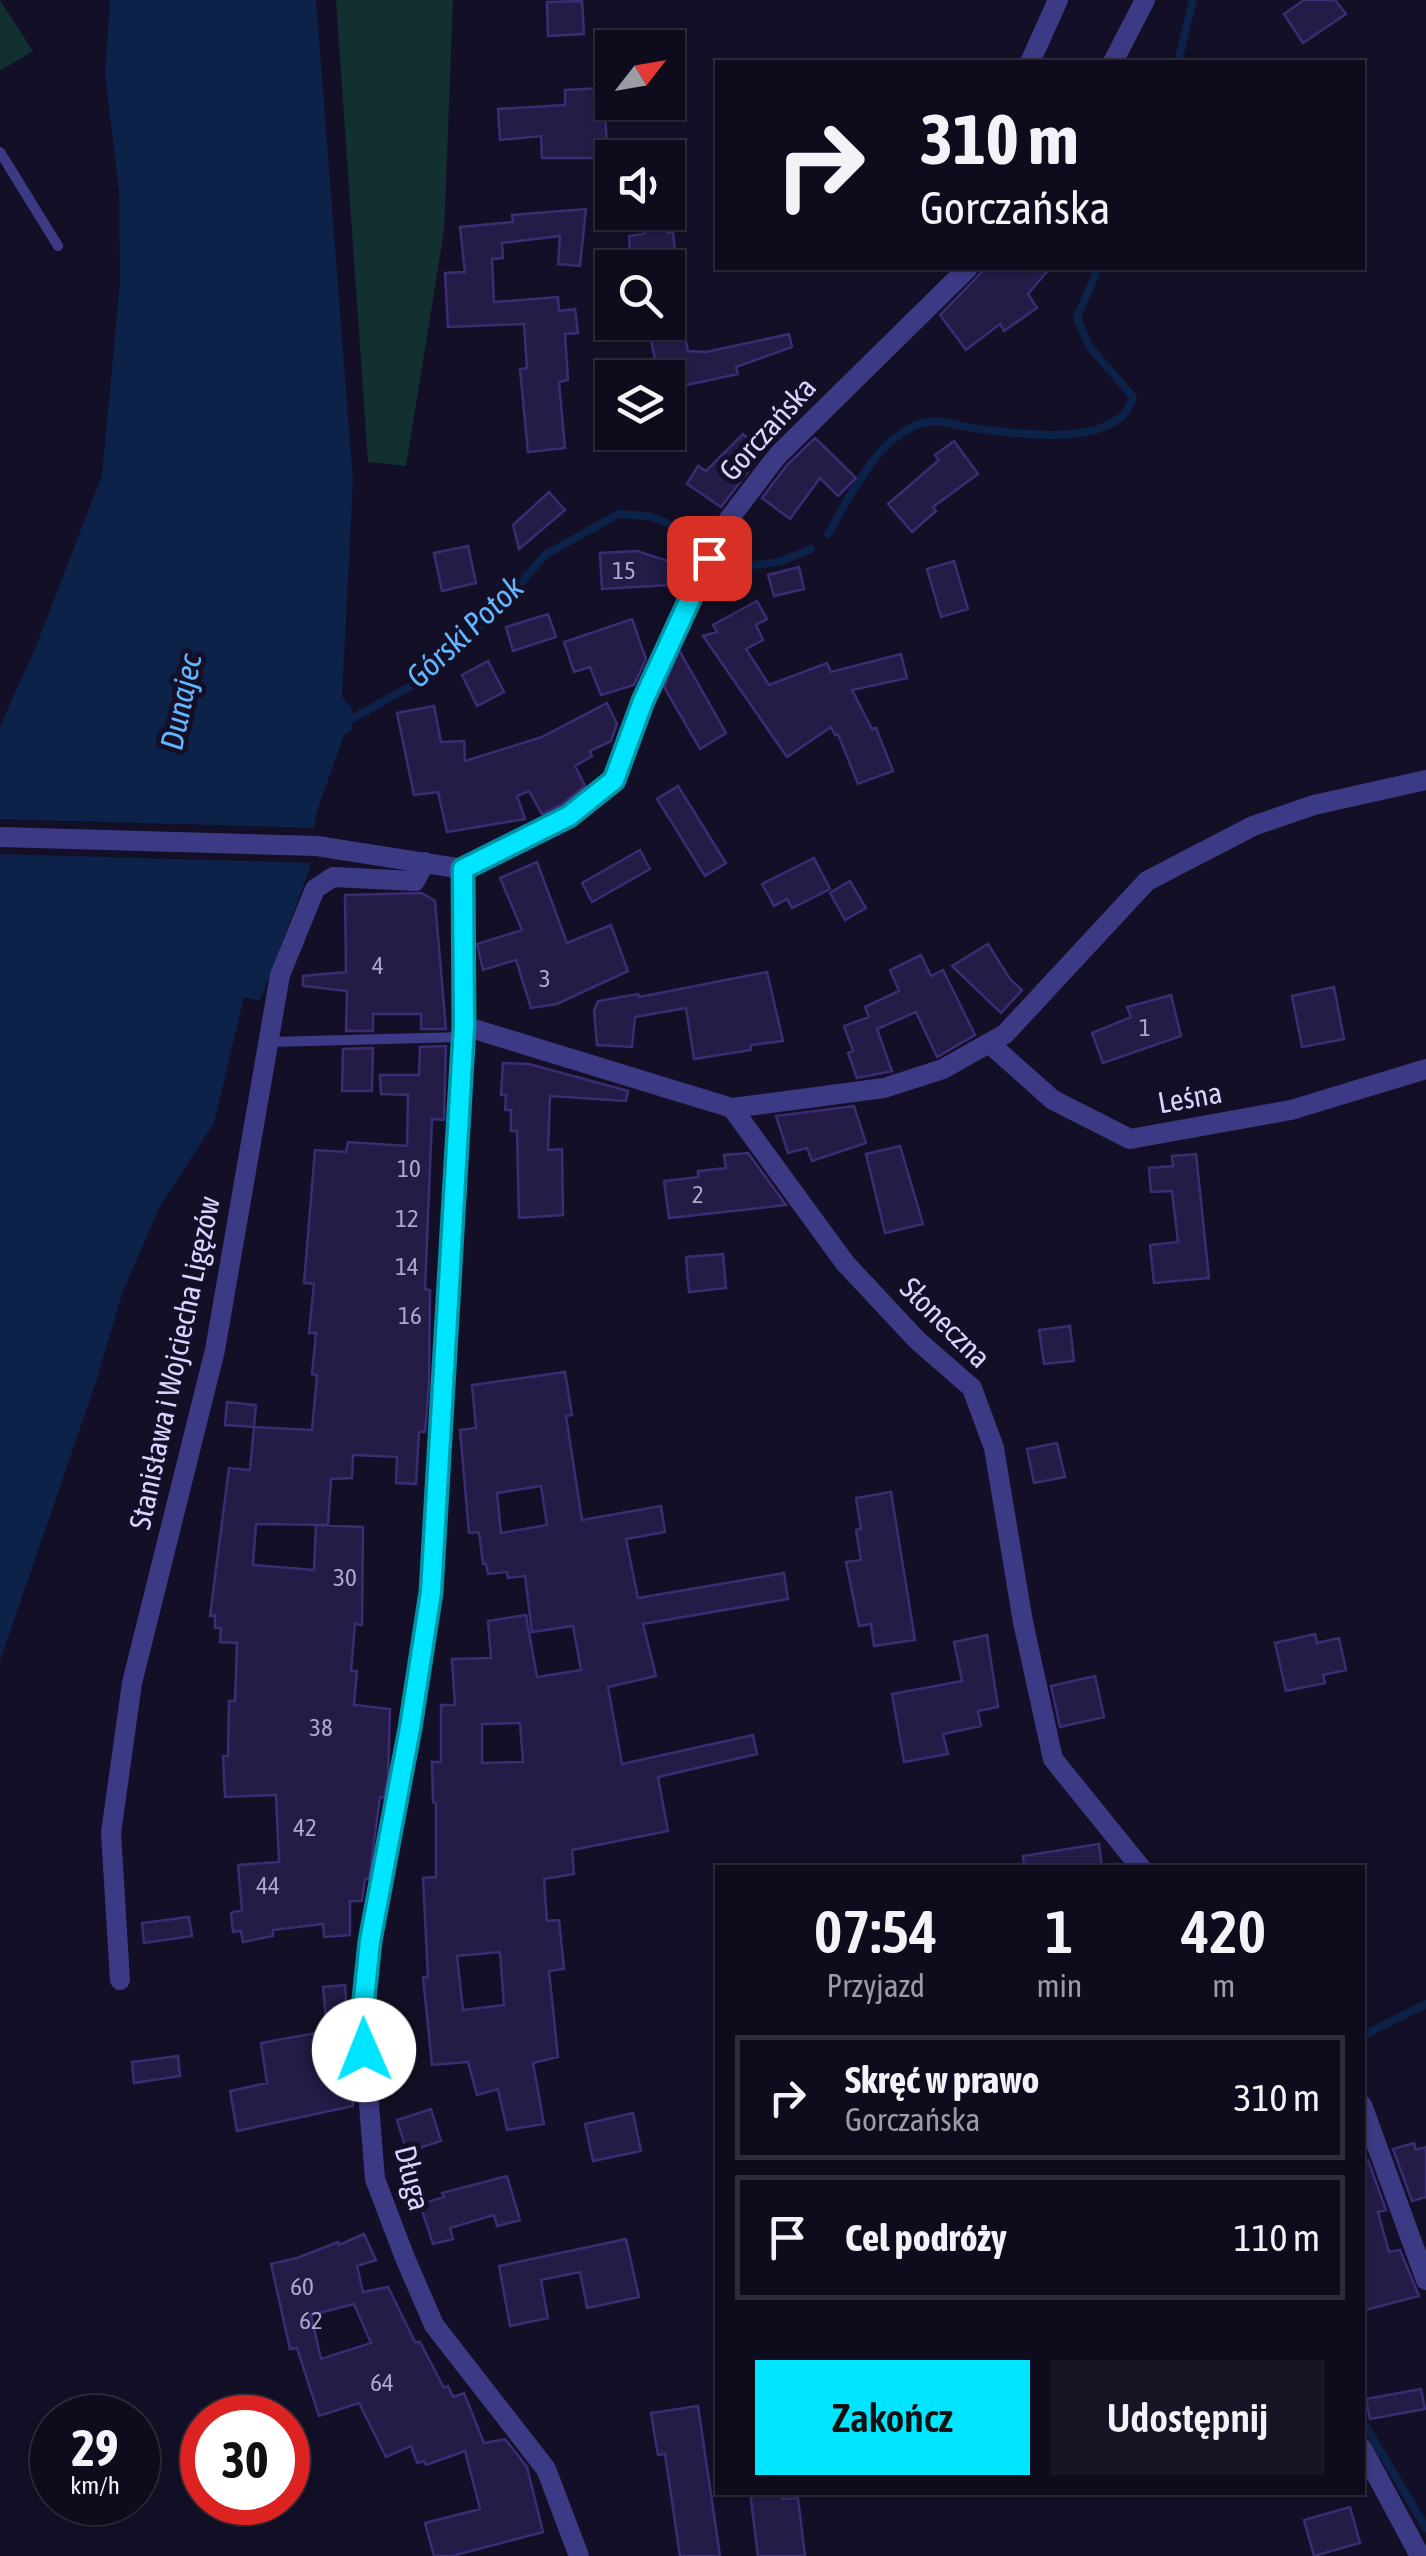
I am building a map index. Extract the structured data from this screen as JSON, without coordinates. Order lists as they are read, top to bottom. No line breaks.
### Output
{"streets":{"street":["Gorczańska","Leśna","Słoneczna","Stanisława i Wojciecha Ligęzów","Długa"]},"crossings":[["Gorczańska","Długa"]],"water":["Górski Potok","Dunajec"],"house_numbers":["15","4","3","1","10","2","12","14","16","30","38","42","44","60","62","64"],"north":"top right","page":{"turn":["310 m","Gorczańska"],"eta":["07:54","Przyjazd","1","min","420","m"],"list":[{"name":"Skręć w prawo","note":"Gorczańska","value":"310 m"},{"name":"Cel podróży","value":"110 m"}],"buttons":["Zakończ","Udostępnij"],"speed":"29 km/h","limit":"30"}}
